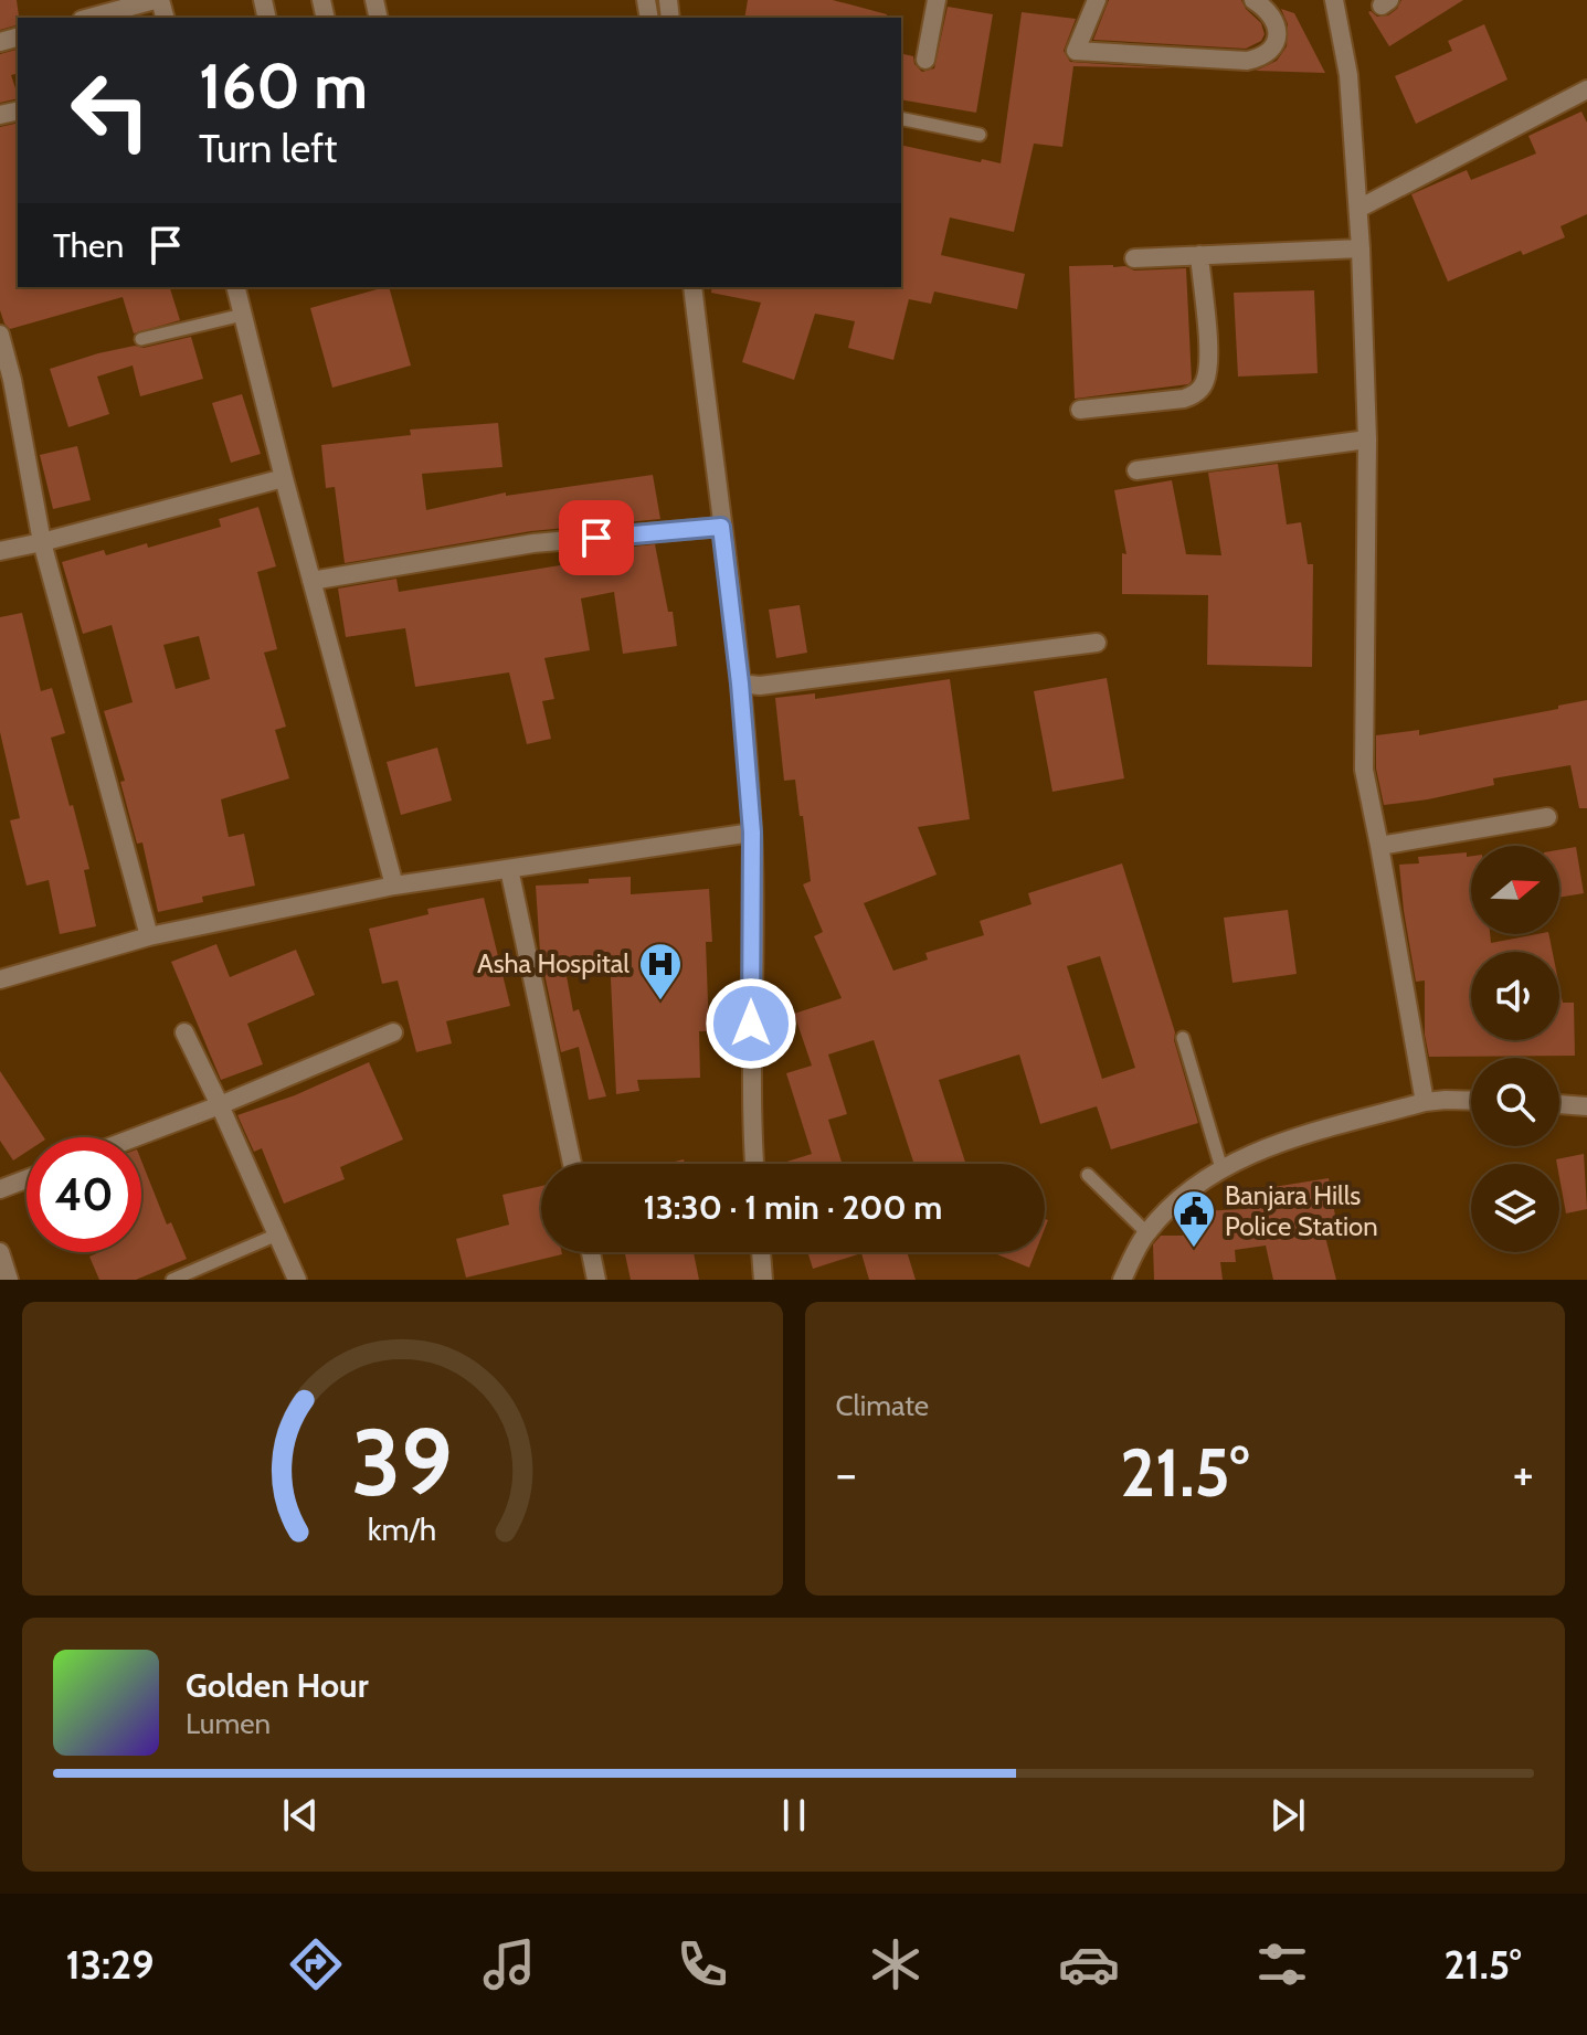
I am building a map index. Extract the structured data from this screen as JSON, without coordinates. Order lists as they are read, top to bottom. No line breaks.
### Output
{"places":{"hospital":["Asha Hospital"],"public building":["Banjara Hills Police Station"]},"north":"right","page":{"turn":["160 m","Turn left"],"then":"Then","limit":"40","trip":"13:30 · 1 min · 200 m","tile":"Climate","heat":["−","21.5°","+"],"song":["Golden Hour","Lumen"],"tabs":["13:29","21.5°"],"gauge":["39","km/h"]}}
